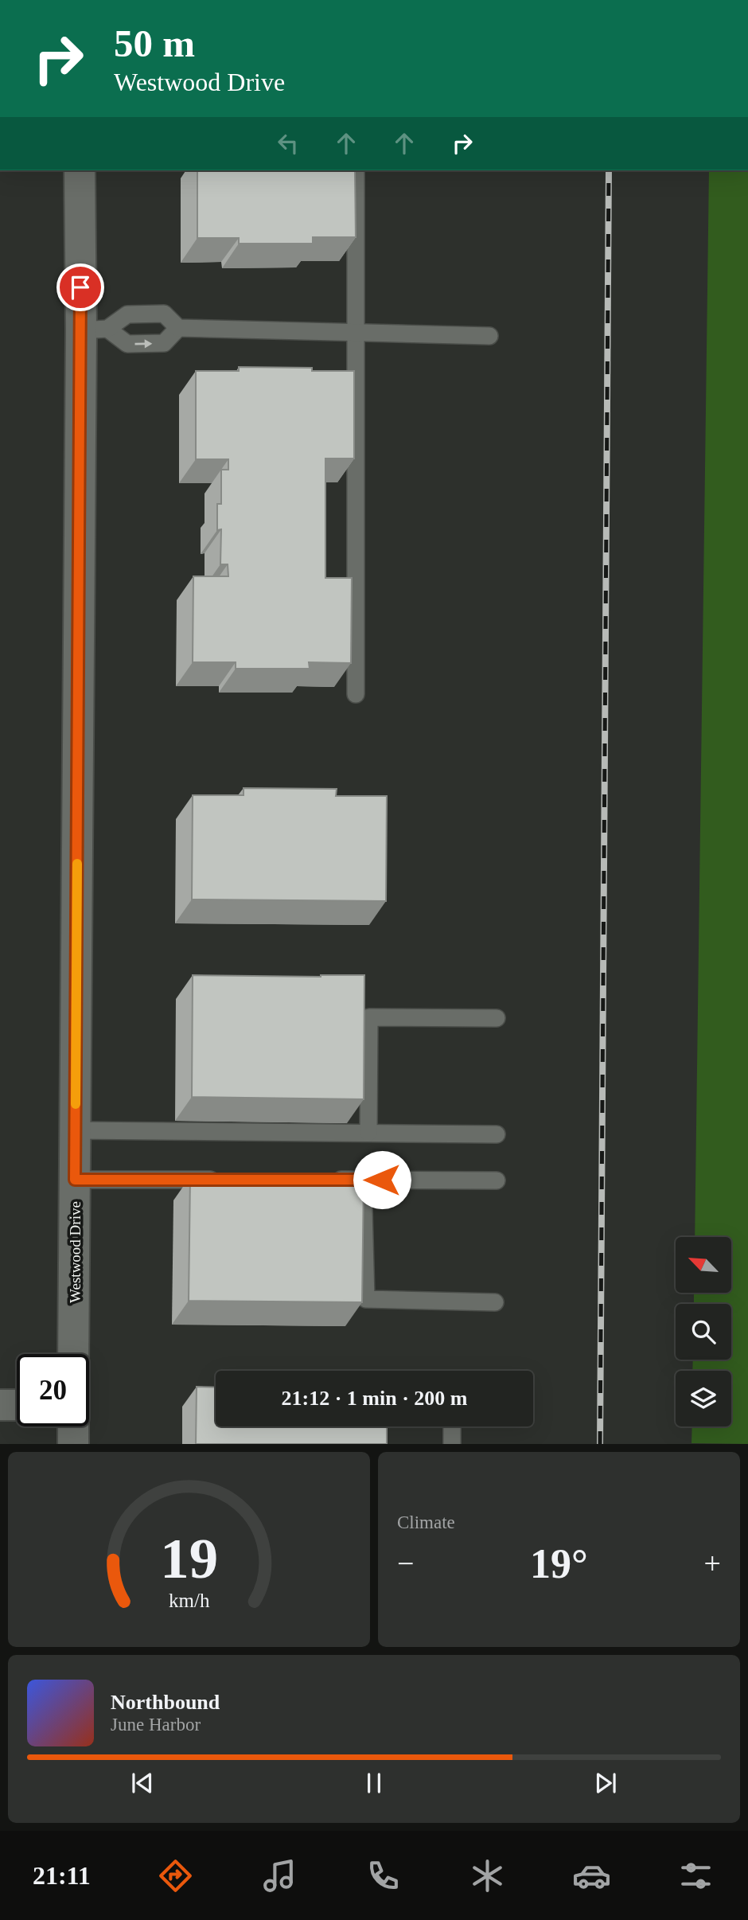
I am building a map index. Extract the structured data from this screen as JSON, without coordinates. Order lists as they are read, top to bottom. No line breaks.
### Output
{"streets":{"street":["Westwood Drive"]},"north":"top left","page":{"turn":["50 m","Westwood Drive"],"limit":"20","trip":"21:12 · 1 min · 200 m","tile":"Climate","heat":["−","19°","+"],"song":["Northbound","June Harbor"],"tabs":"21:11","gauge":["19","km/h"]}}
